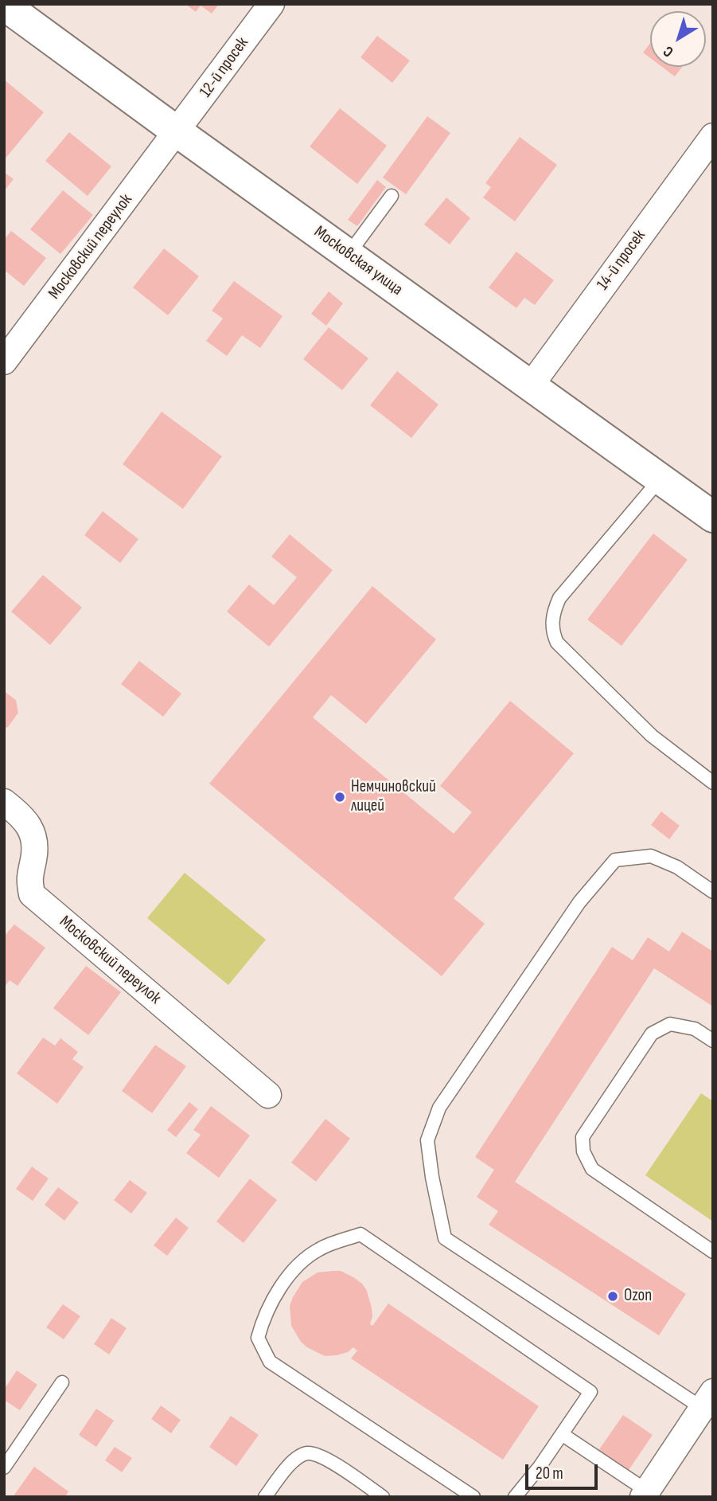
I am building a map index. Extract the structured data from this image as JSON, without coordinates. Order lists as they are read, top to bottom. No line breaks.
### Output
{"streets":{"street":["12-й просек","Московский переулок","14-й просек","Московская улица"]},"crossings":[["12-й просек","Московский переулок"],["12-й просек","Московская улица"],["Московский переулок","Московская улица"],["14-й просек","Московская улица"]],"places":["Немчиновский лицей","Ozon"],"scale_bar":"20 m","north":"bottom left"}
